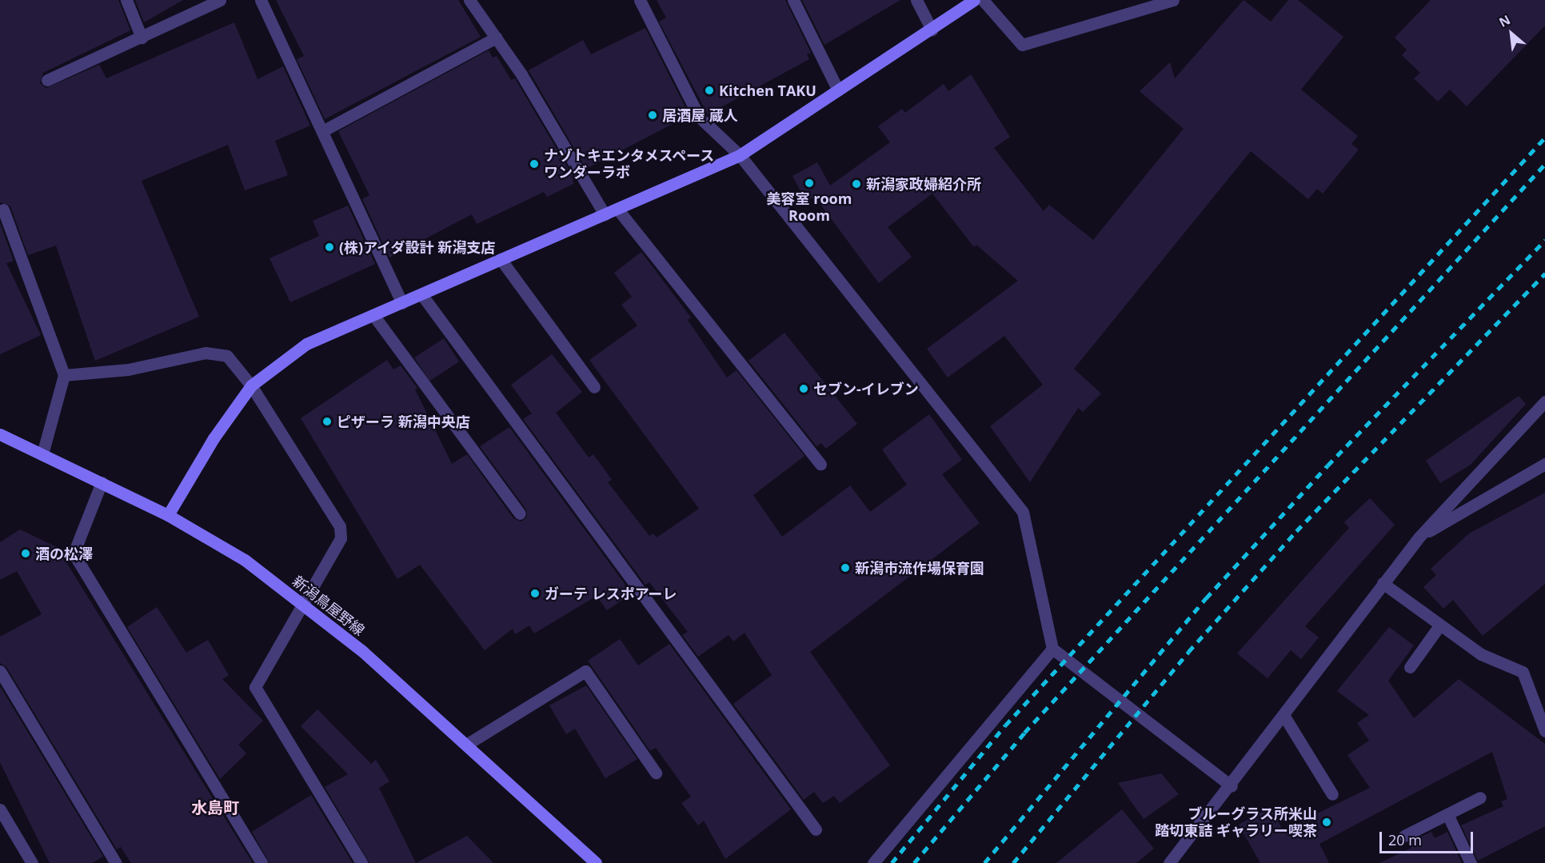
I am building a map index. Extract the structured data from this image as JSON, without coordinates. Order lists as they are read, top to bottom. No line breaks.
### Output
{"streets":{"street":["新潟鳥屋野線"]},"districts":["水島町"],"places":["Kitchen TAKU","居酒屋 蔵人","ナゾトキエンタメスペース ワンダーラボ","美容室 room Room","新潟家政婦紹介所","(株)アイダ設計 新潟支店","セブン-イレブン","ピザーラ 新潟中央店","酒の松澤","新潟市流作場保育園","ガーテ レスポアーレ","ブルーグラス所米山 踏切東詰 ギャラリー喫茶"],"scale_bar":"20 m","north":"top left"}
